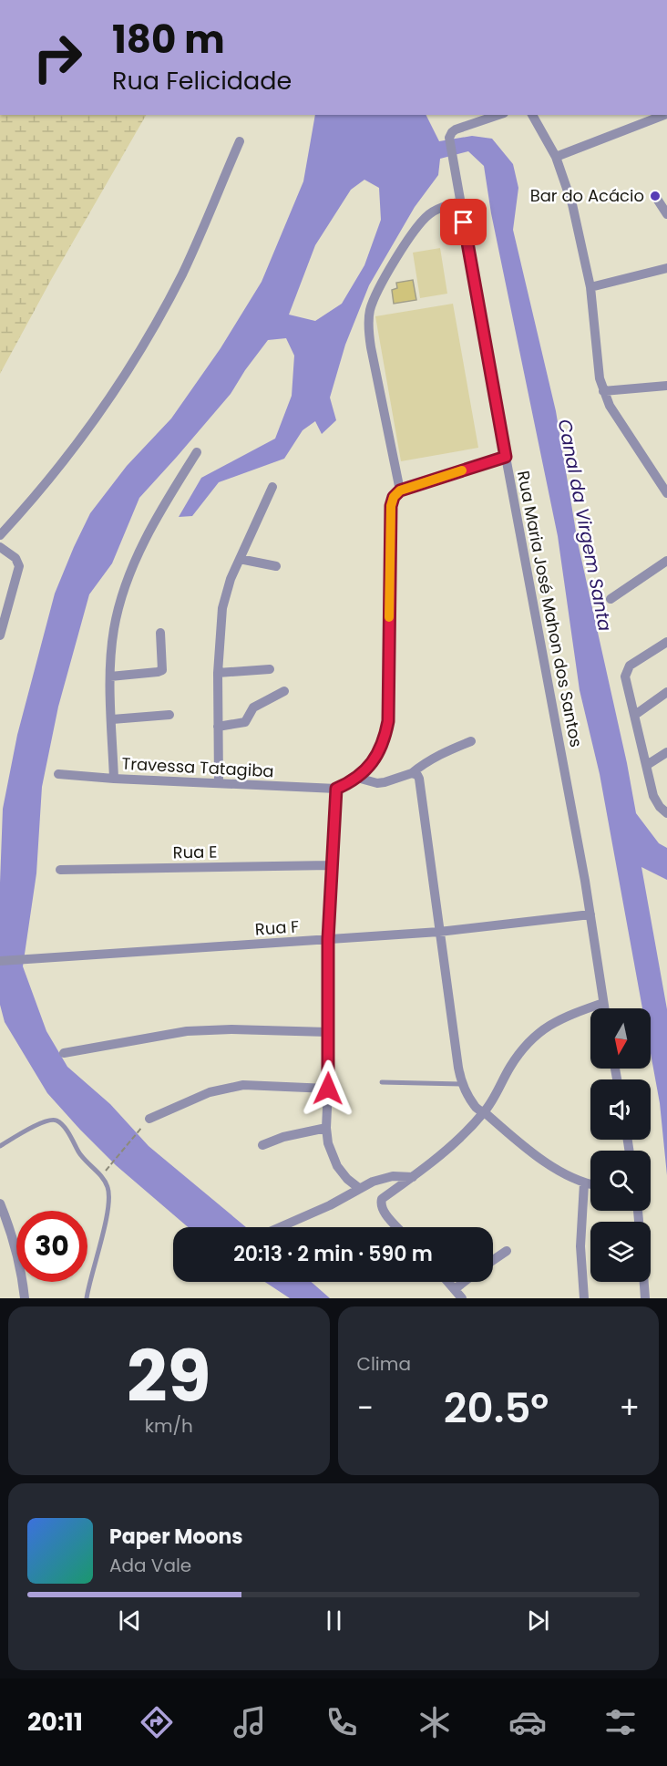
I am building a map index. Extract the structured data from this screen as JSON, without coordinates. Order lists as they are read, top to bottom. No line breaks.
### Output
{"streets":{"street":["Rua Maria José Mahon dos Santos","Travessa Tatagiba","Rua E","Rua F"]},"crossings":[["Rua Maria José Mahon dos Santos","Rua F"]],"water":["Canal da Virgem Santa"],"places":["Bar do Acácio"],"north":"bottom","page":{"turn":["180 m","Rua Felicidade"],"limit":"30","trip":"20:13 · 2 min · 590 m","tile":[["29","km/h"],"Clima"],"heat":["−","20.5°","+"],"song":["Paper Moons","Ada Vale"],"tabs":"20:11"}}
